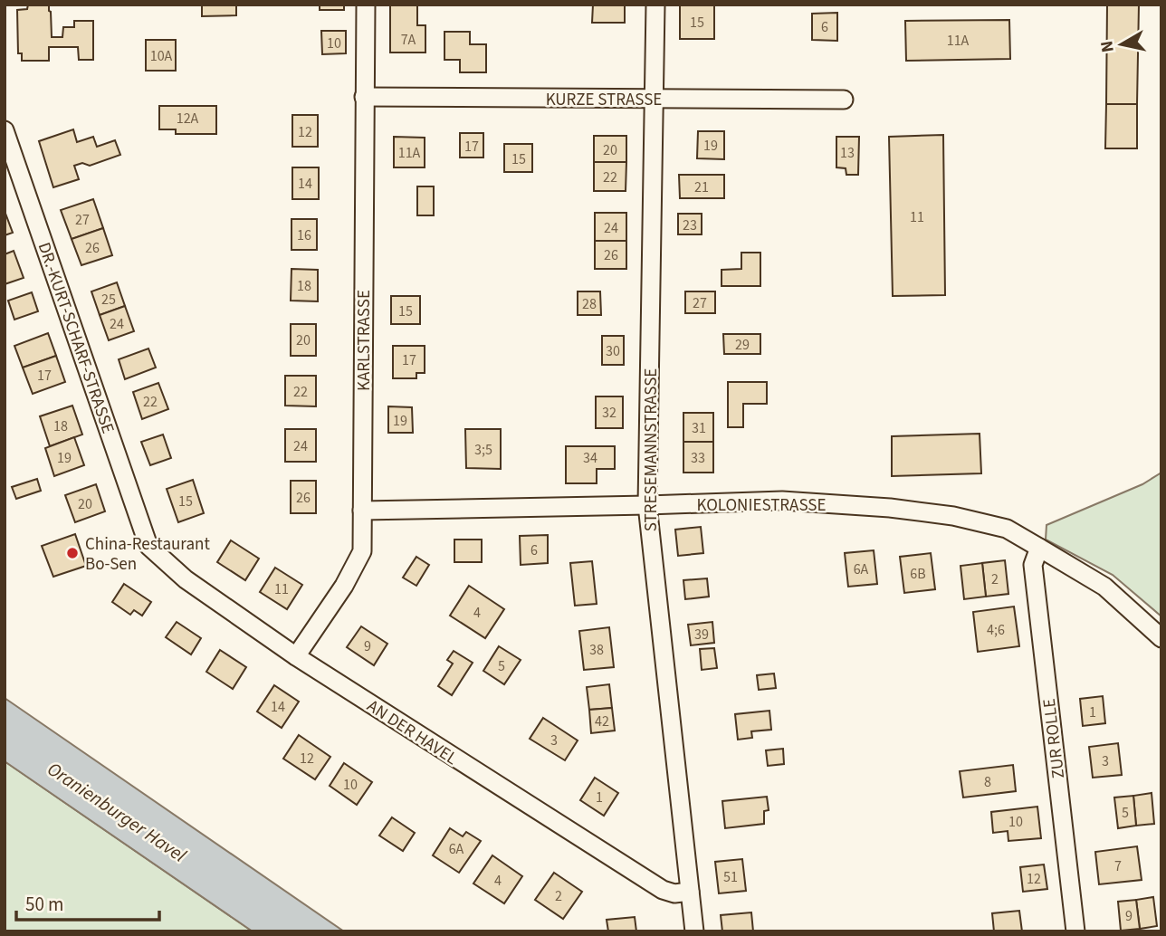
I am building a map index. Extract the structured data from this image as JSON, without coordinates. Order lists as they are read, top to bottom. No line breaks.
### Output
{"streets":{"street":["KURZE STRASSE","DR.-KURT-SCHARF-STRASSE","KARLSTRASSE","STRESEMANNSTRASSE","KOLONIESTRASSE","AN DER HAVEL","ZUR ROLLE"]},"crossings":[["KURZE STRASSE","KARLSTRASSE"],["KURZE STRASSE","STRESEMANNSTRASSE"],["DR.-KURT-SCHARF-STRASSE","AN DER HAVEL"],["KARLSTRASSE","KOLONIESTRASSE"],["KARLSTRASSE","AN DER HAVEL"],["STRESEMANNSTRASSE","KOLONIESTRASSE"],["STRESEMANNSTRASSE","AN DER HAVEL"],["KOLONIESTRASSE","ZUR ROLLE"]],"water":["Oranienburger Havel"],"places":["China-Restaurant Bo-Sen"],"house_numbers":["15","6","7A","11A","10","10A","12A","12","19","17","20","11A","13","15","22","14","21","11","27","23","24","16","26","26","18","25","27","28","15","24","20","29","30","17","17","22","22","32","19","18","31","24","3;5","19","34","33","26","15","20","6","6A","6B","2","11","4","4;6","39","9","38","5","14","1","42","3","12","3","8","10","1","5","10","6A","7","51","12","4","2","9"],"scale_bar":"50 m","north":"left"}
